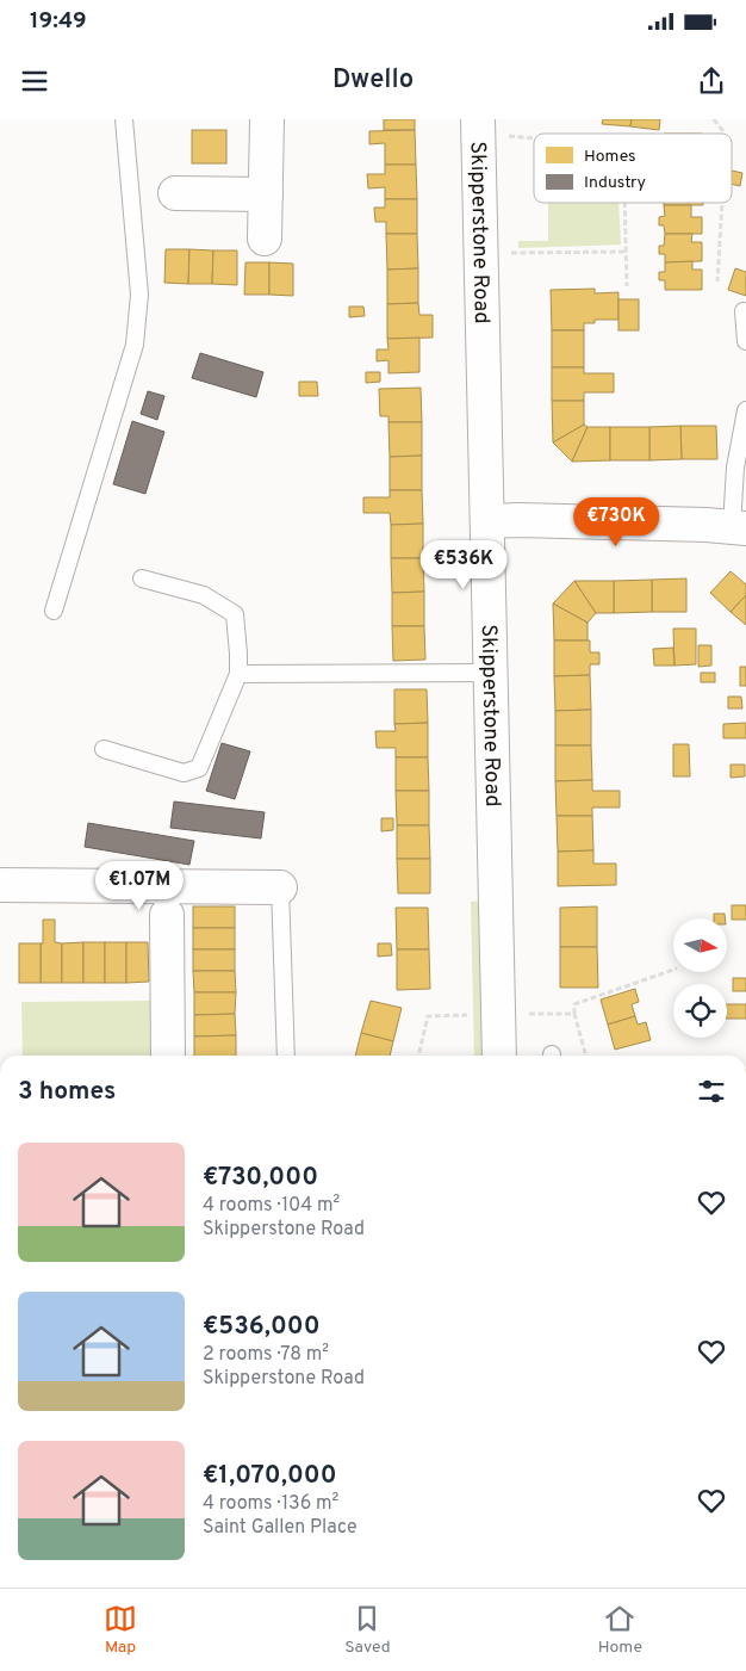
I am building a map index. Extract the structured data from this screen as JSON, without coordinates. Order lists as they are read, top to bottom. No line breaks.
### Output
{"streets":{"street":["Skipperstone Road"]},"legend":["Homes","Industry"],"north":"right","page":{"status":"19:49","header":"Dwello","price":["€730K","€536K","€1.07M"],"heading":"3 homes","list":[{"name":"€730,000","note":"4 rooms · 104 m² · Skipperstone Road"},{"name":"€536,000","note":"2 rooms · 78 m² · Skipperstone Road"},{"name":"€1,070,000","note":"4 rooms · 136 m² · Saint Gallen Place"}],"tabs":["Map","Saved","Home"]}}
